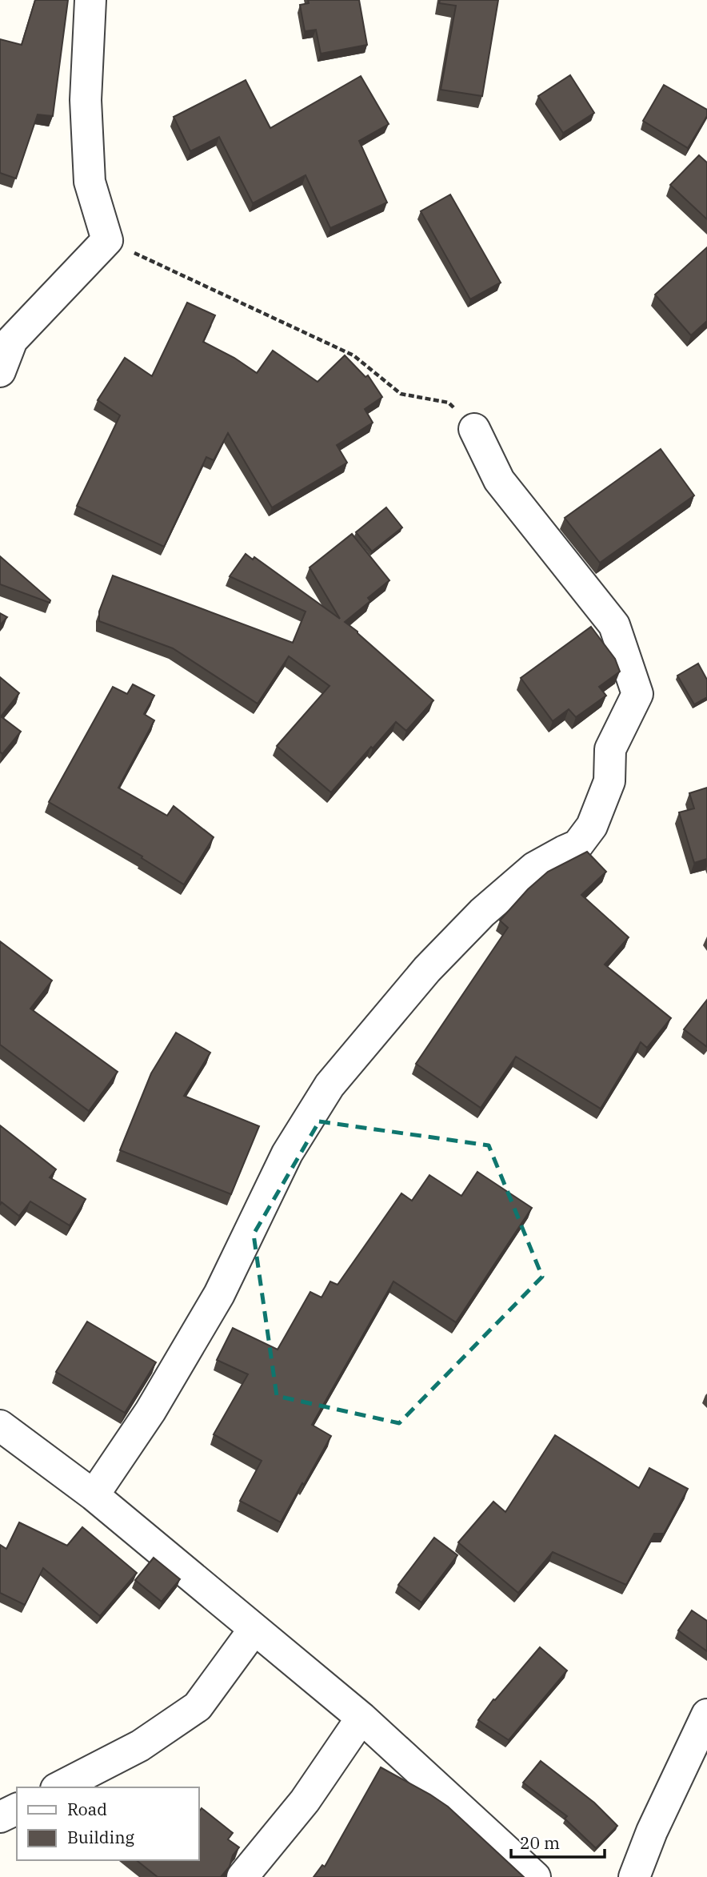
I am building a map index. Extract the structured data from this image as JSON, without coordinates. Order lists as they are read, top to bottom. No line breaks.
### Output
{"legend":["Road","Building"],"scale_bar":"20 m"}
